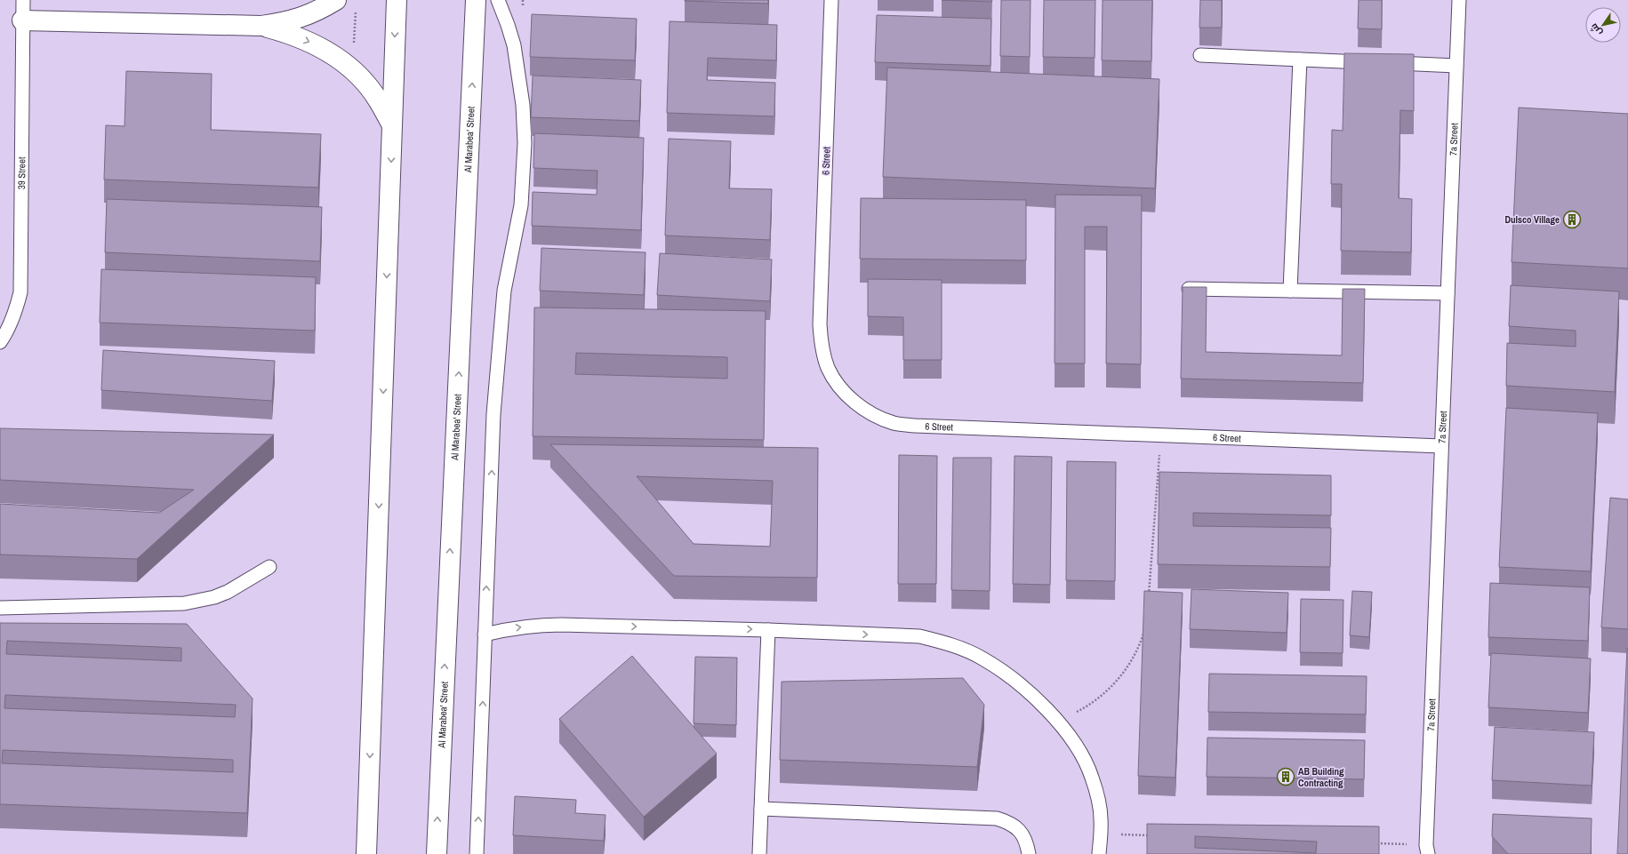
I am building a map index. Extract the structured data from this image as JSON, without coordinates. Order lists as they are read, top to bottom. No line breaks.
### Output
{"streets":{"main road":["Al Marabea' Street"],"lane":["7a Street","6 Street","39 Street"]},"crossings":[["7a Street","6 Street"]],"places":{"building":["Dulsco Village","AB Building Contracting"]},"north":"bottom left"}
